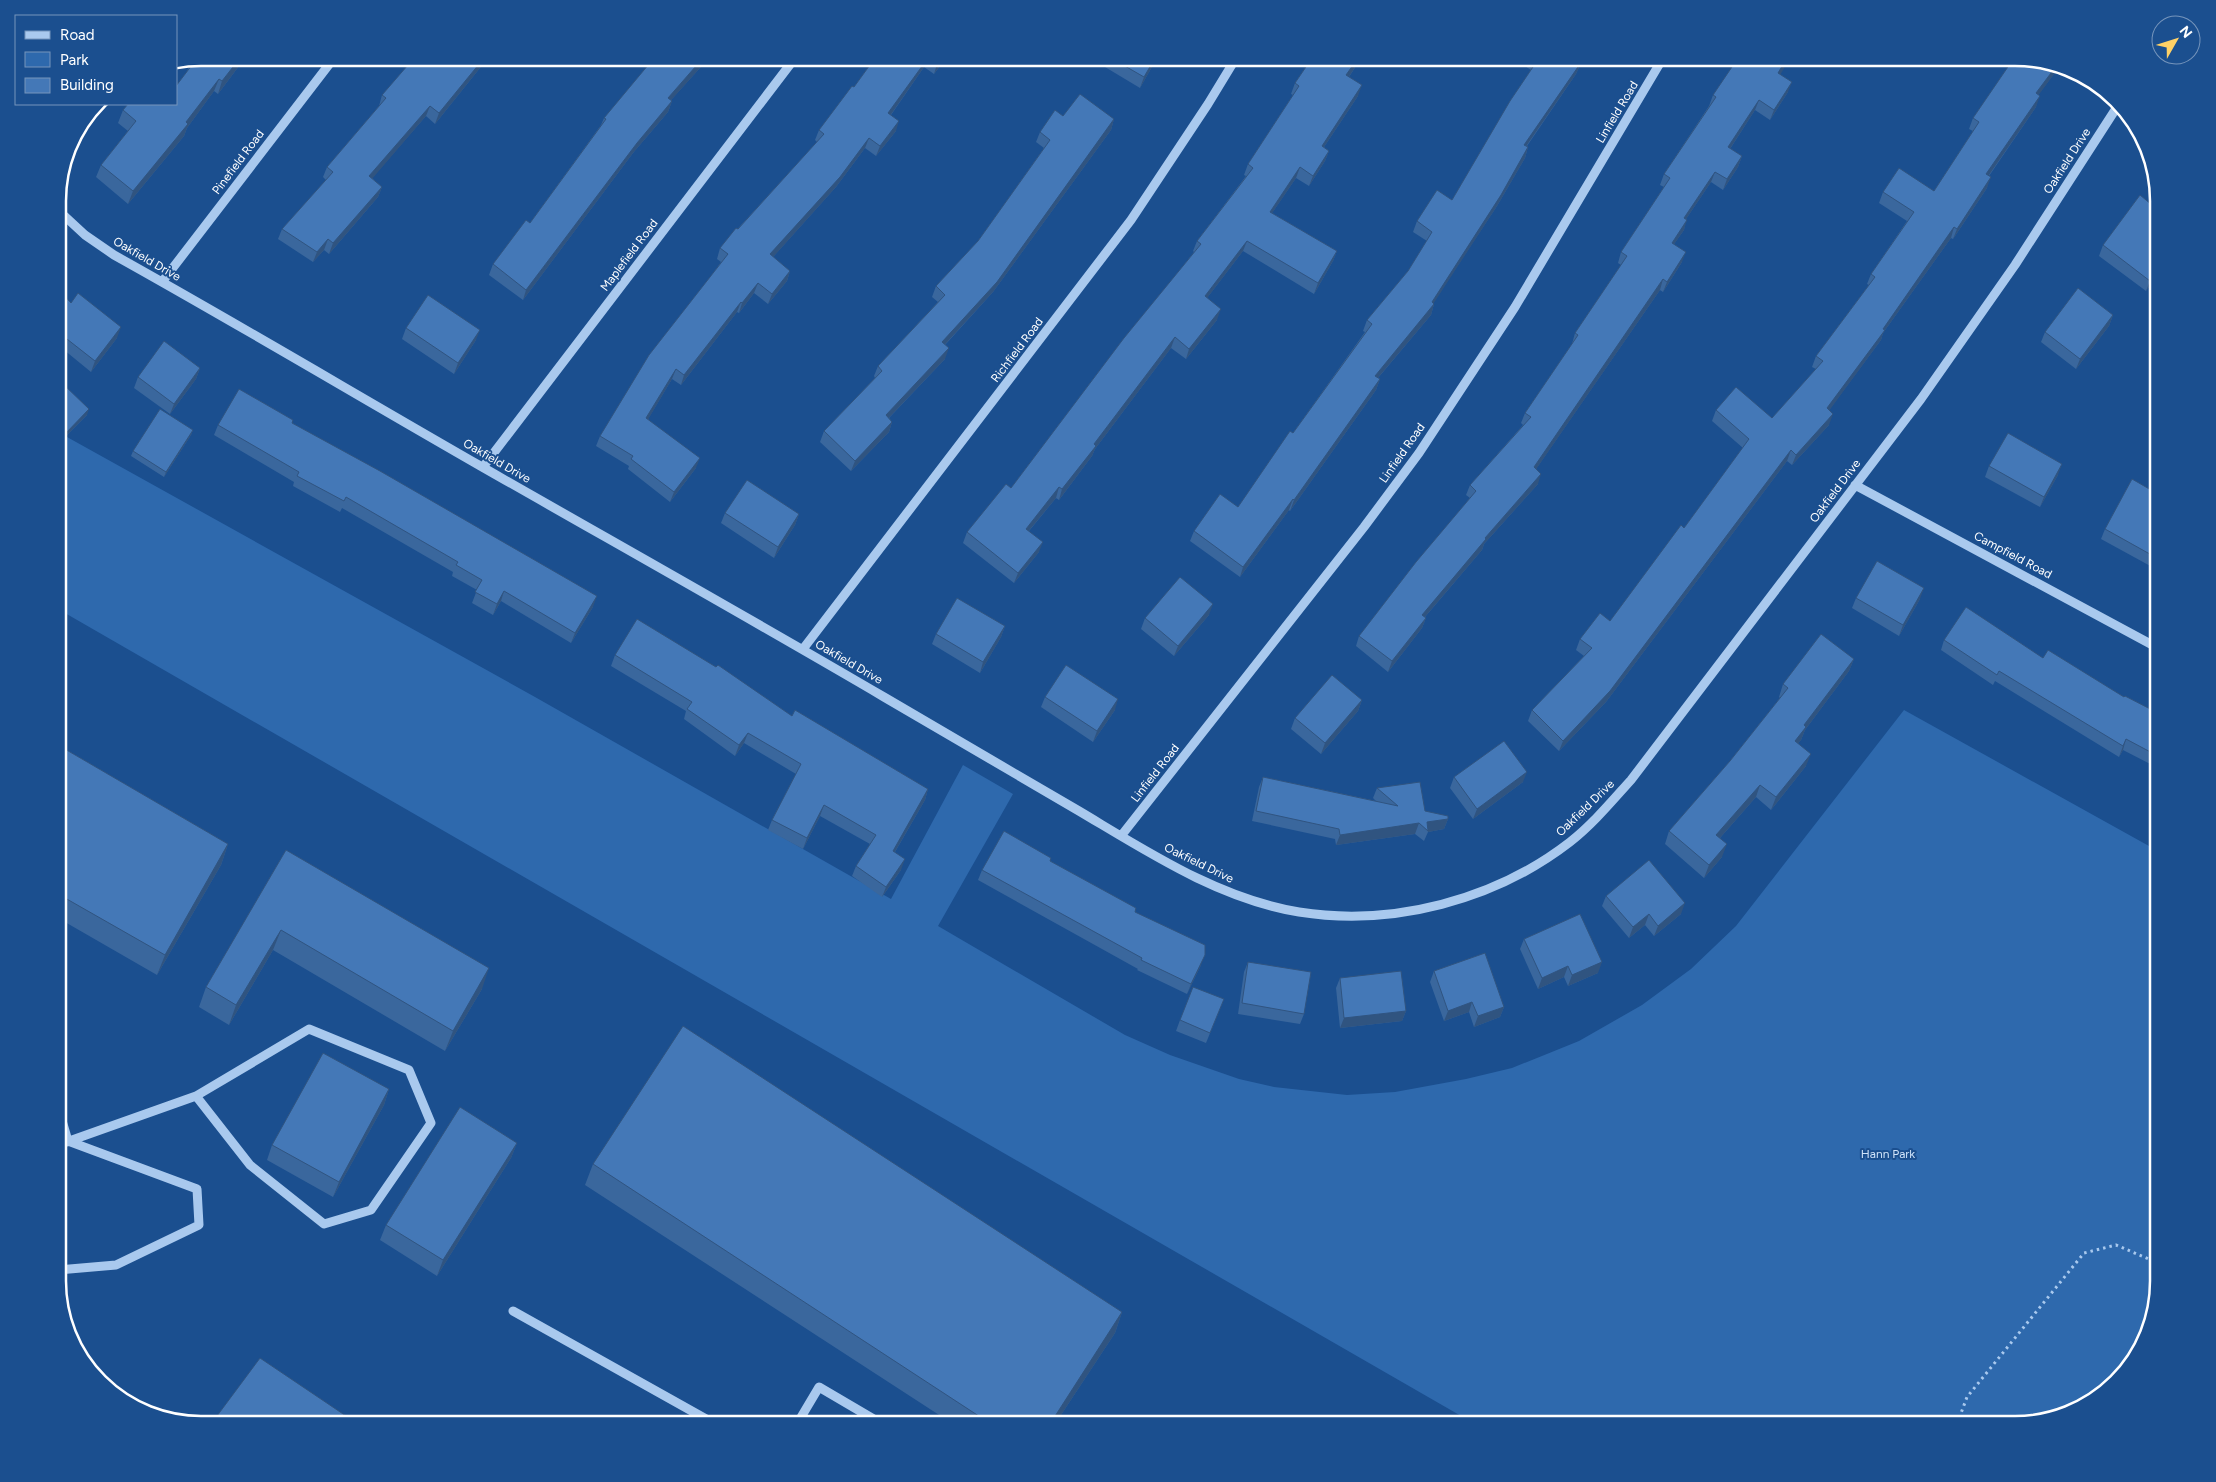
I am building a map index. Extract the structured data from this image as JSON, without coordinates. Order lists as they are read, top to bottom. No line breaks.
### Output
{"streets":{"street":["Linfield Road","Oakfield Drive","Pinefield Road","Maplefield Road","Richfield Road","Campfield Road"]},"crossings":[["Linfield Road","Oakfield Drive"],["Oakfield Drive","Pinefield Road"],["Oakfield Drive","Maplefield Road"],["Oakfield Drive","Richfield Road"],["Oakfield Drive","Campfield Road"]],"parks":["Hann Park"],"legend":["Road","Park","Building"],"north":"top right"}
